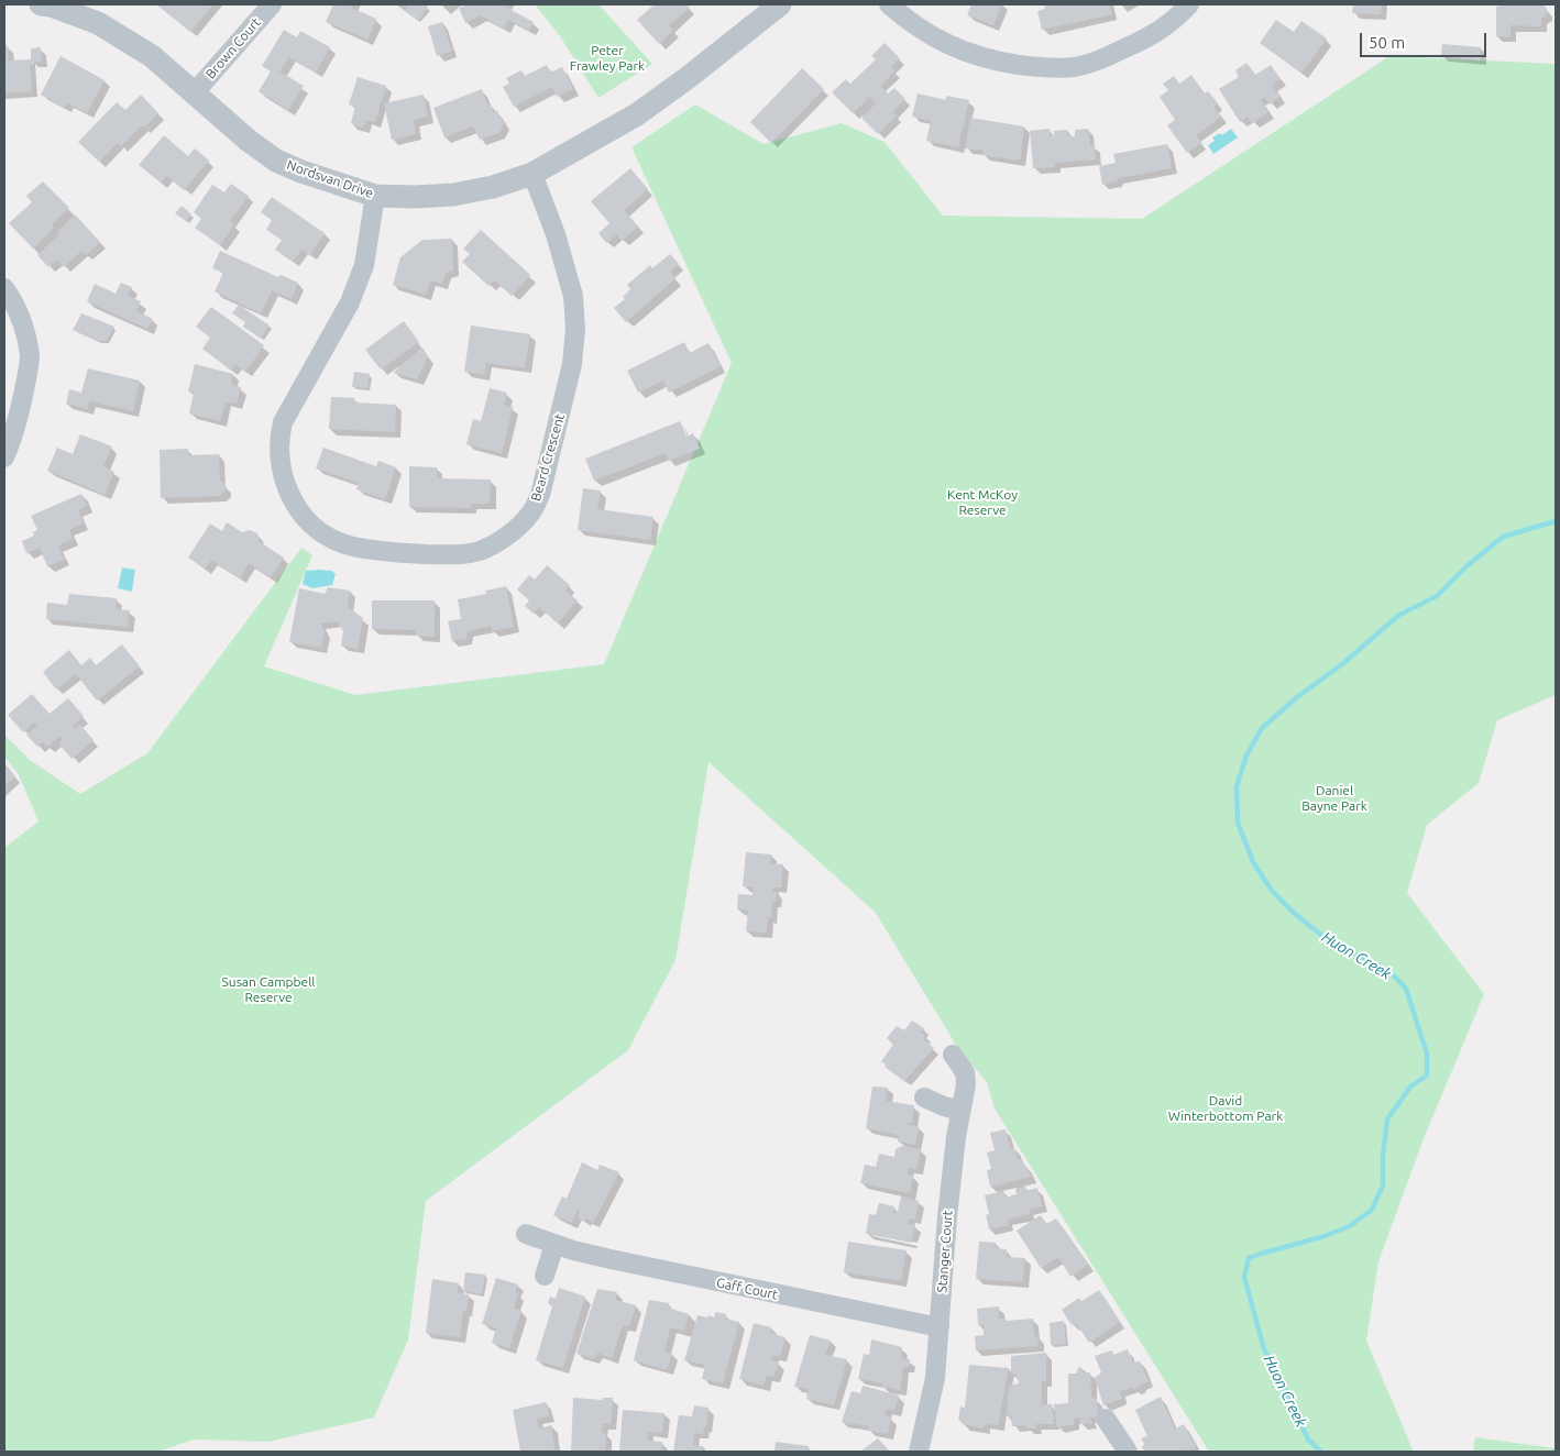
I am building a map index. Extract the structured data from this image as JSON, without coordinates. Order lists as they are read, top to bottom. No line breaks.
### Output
{"streets":{"street":["Brown Court","Nordsvan Drive","Beard Crescent","Stanger Court","Gaff Court"]},"crossings":[["Brown Court","Nordsvan Drive"],["Nordsvan Drive","Beard Crescent"],["Stanger Court","Gaff Court"]],"water":["Huon Creek"],"parks":["Peter Frawley Park","Kent McKoy Reserve","Daniel Bayne Park","Susan Campbell Reserve","David Winterbottom Park"],"scale_bar":"50 m"}
